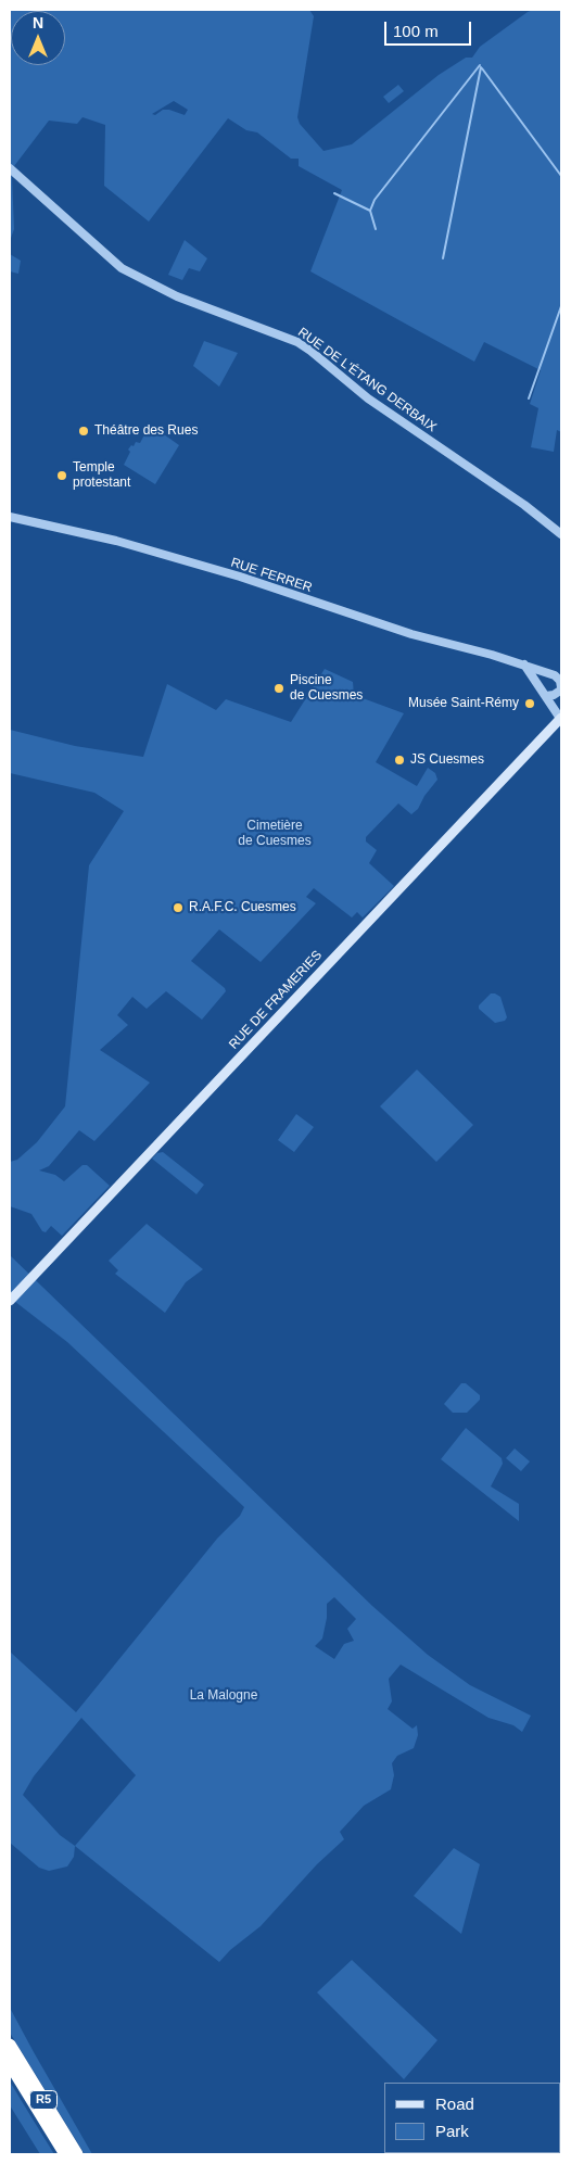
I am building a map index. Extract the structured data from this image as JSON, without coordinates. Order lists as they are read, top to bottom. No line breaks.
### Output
{"streets":{"highway":["R5"],"main road":["RUE DE FRAMERIES"],"street":["RUE DE L'ÉTANG DERBAIX","RUE FERRER"]},"parks":["Cimetière de Cuesmes","La Malogne"],"places":["Théâtre des Rues","Temple protestant","Piscine de Cuesmes","Musée Saint-Rémy","JS Cuesmes","R.A.F.C. Cuesmes"],"legend":["Road","Park"],"scale_bar":"100 m","north":"top"}
